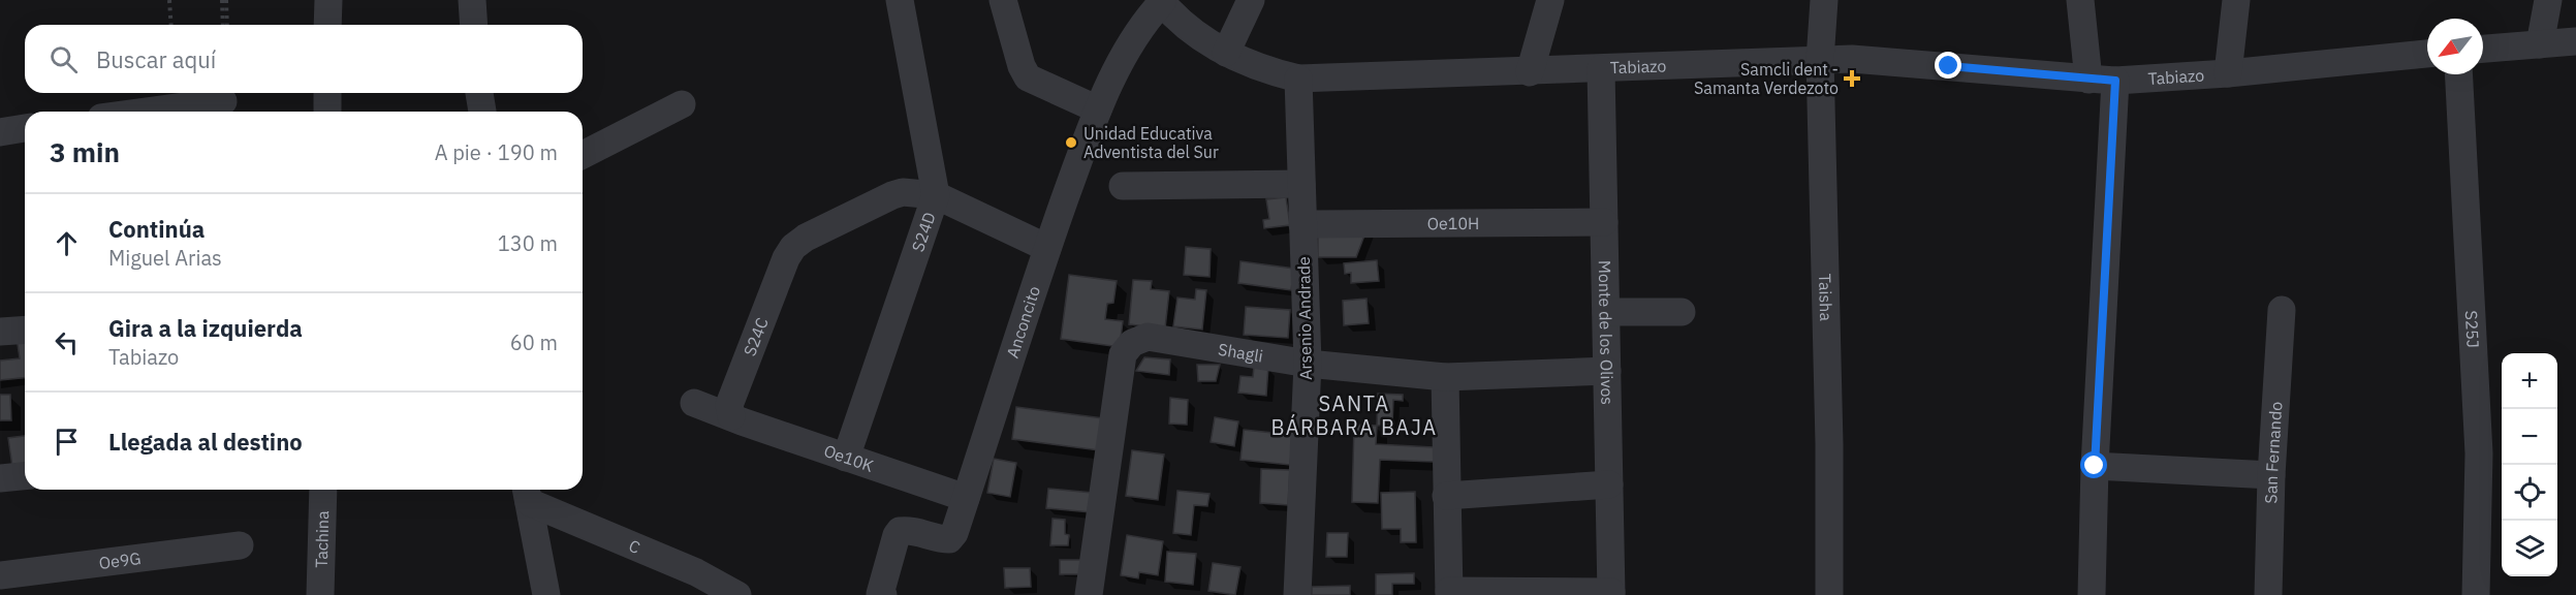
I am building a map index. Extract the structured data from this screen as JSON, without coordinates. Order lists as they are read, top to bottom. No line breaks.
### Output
{"streets":{"street":["Tabiazo","Oe10H","S24D","Taisha","Arsenio Andrade","Anconcito","S25J","Monte de los Olivos","S24C","Shagli","San Fernando","Oe10K","Tachina","C","Oe9G"]},"crossings":[["Tabiazo","Taisha"],["Tabiazo","Arsenio Andrade"],["Tabiazo","Anconcito"],["Tabiazo","Monte de los Olivos"],["Oe10H","Arsenio Andrade"],["Oe10H","Monte de los Olivos"],["S24D","S24C"],["S24D","Oe10K"],["Arsenio Andrade","Shagli"],["Anconcito","Oe10K"],["Monte de los Olivos","Shagli"],["S24C","Oe10K"]],"districts":["SANTA BÁRBARA BAJA"],"places":{"health":["Samcli dent - Samanta Verdezoto"],"other":["Unidad Educativa Adventista del Sur"]},"north":"bottom left","page":{"search":"Buscar aquí","heading":["3 min","A pie · 190 m"],"list":[["Continúa","Miguel Arias","130 m"],["Gira a la izquierda","Tabiazo","60 m"],"Llegada al destino"],"map_buttons":["+","−"]}}
